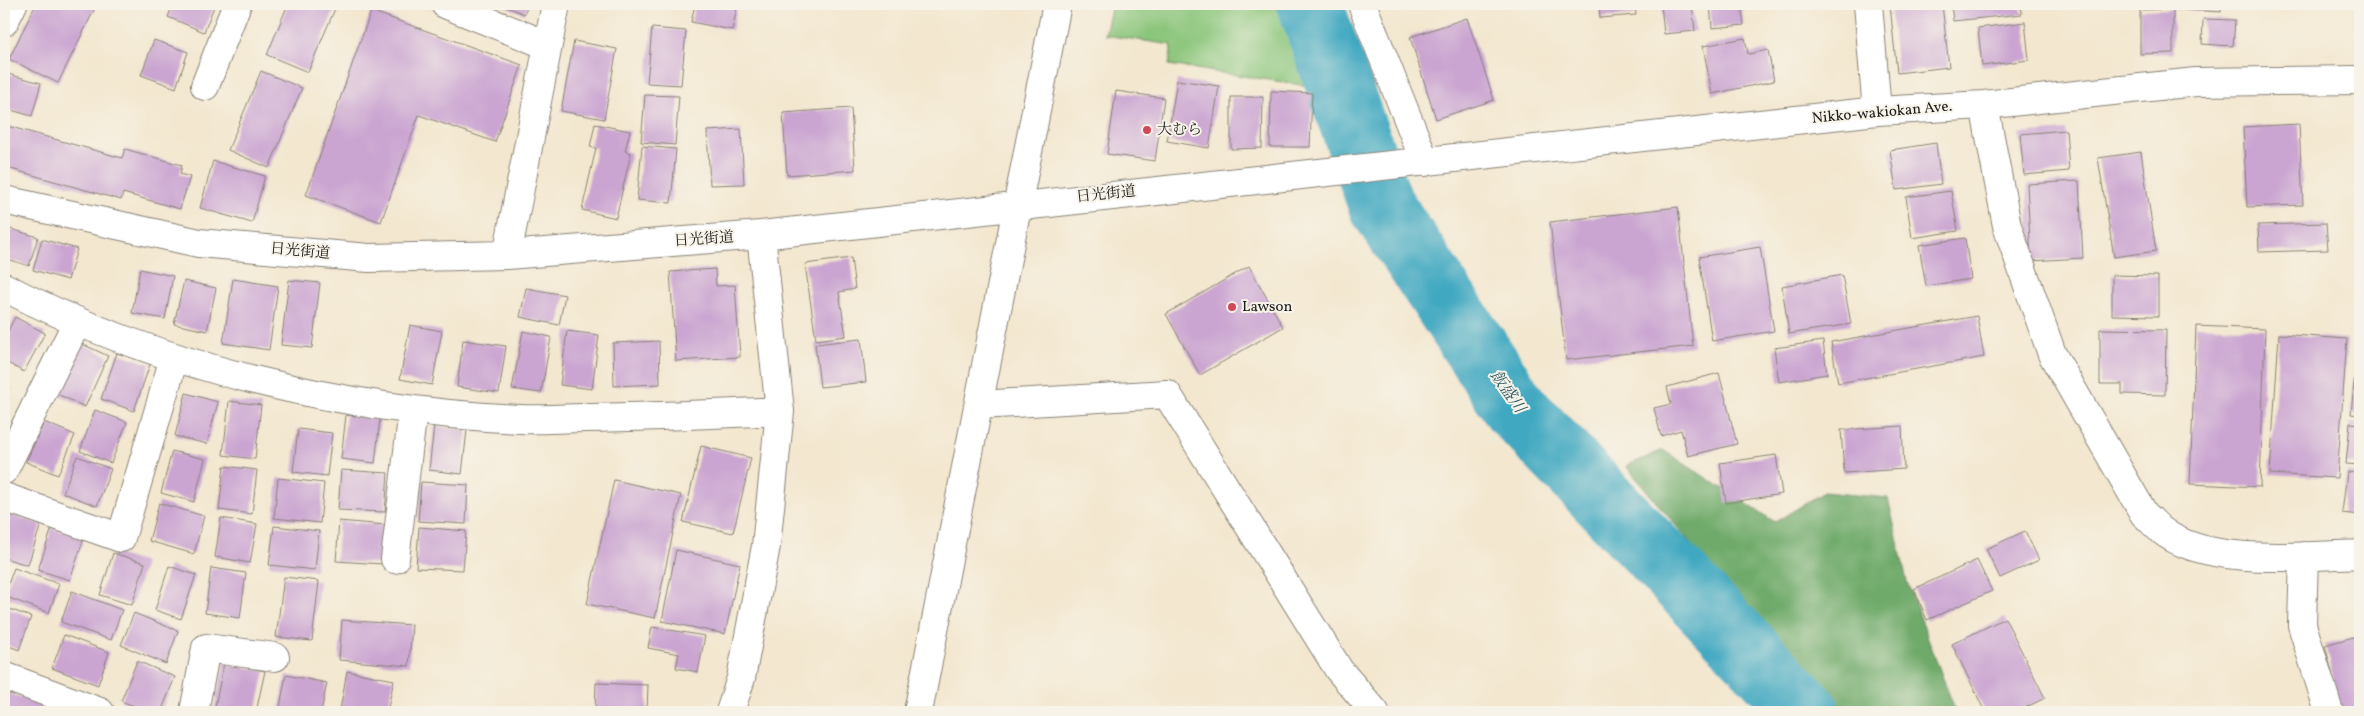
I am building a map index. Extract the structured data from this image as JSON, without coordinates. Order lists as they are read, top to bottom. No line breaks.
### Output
{"streets":{"street":["Nikko-wakiokan Ave.","日光街道"]},"crossings":[["Nikko-wakiokan Ave.","日光街道"]],"water":["飯盛川"],"places":["大むら","Lawson"]}
